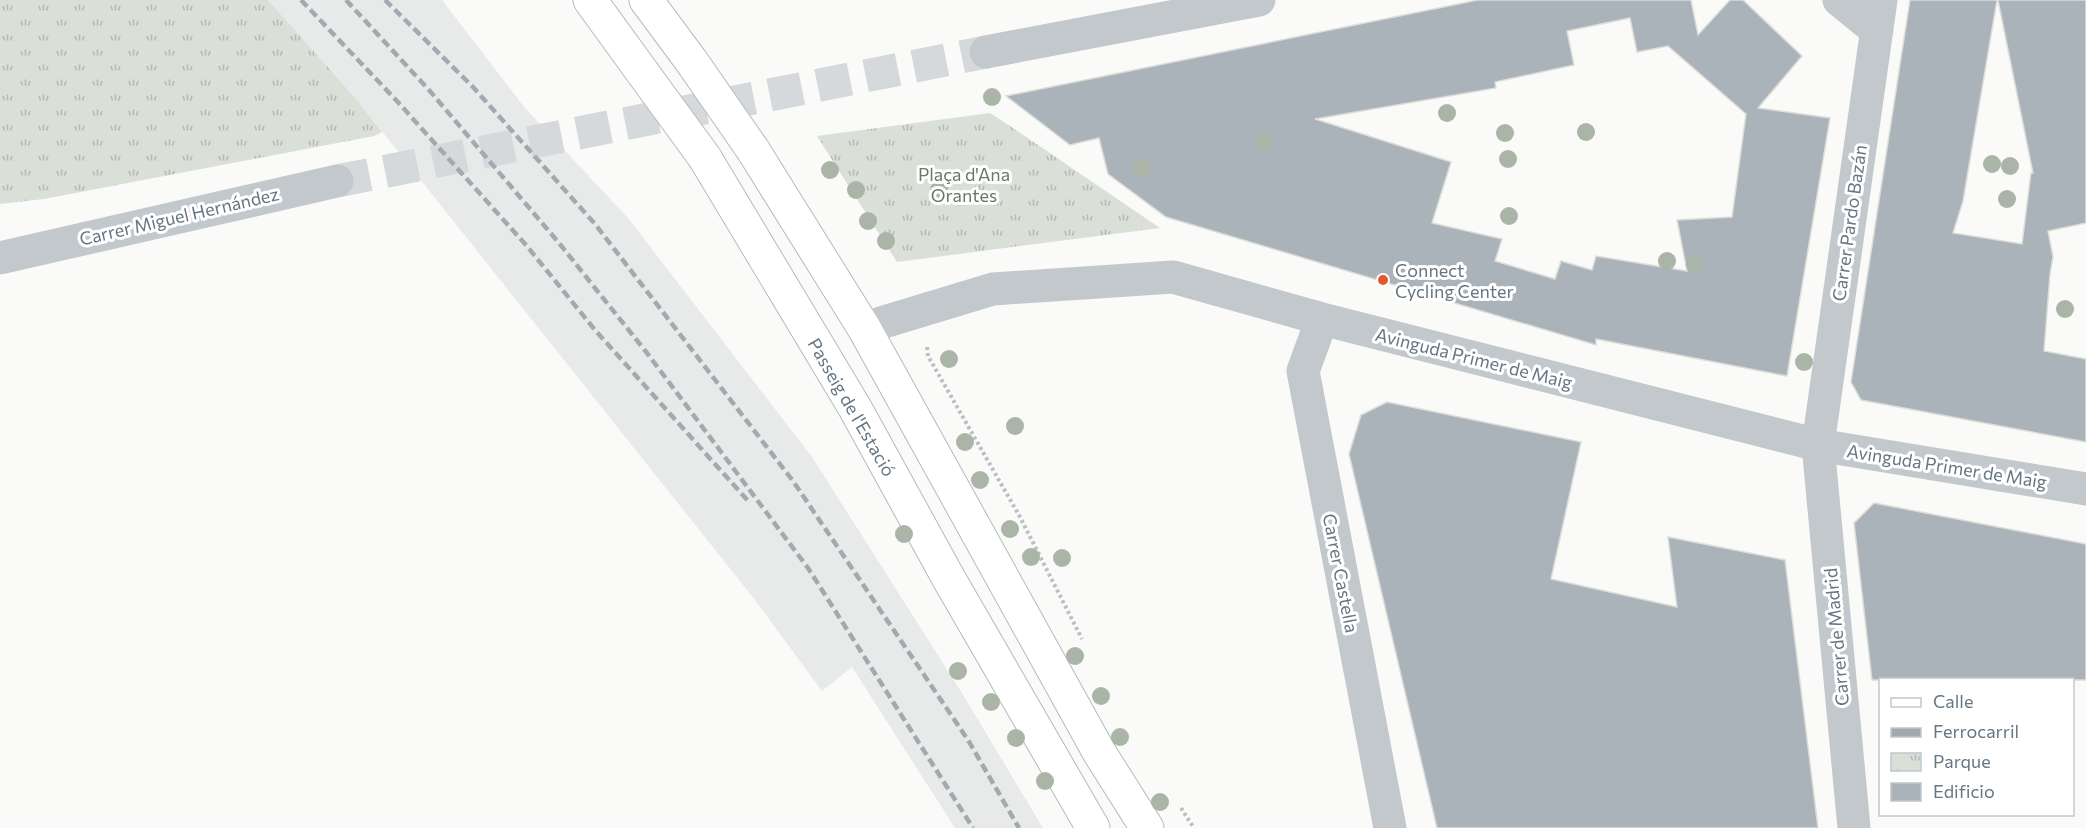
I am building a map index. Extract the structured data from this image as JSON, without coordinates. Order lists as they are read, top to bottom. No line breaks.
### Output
{"streets":{"main road":["Passeig de l'Estació"],"street":["Carrer Miguel Hernández","Carrer Pardo Bazán","Avinguda Primer de Maig","Carrer Castella","Carrer de Madrid"]},"crossings":[["Carrer Pardo Bazán","Avinguda Primer de Maig"],["Carrer Pardo Bazán","Carrer de Madrid"],["Avinguda Primer de Maig","Carrer Castella"],["Avinguda Primer de Maig","Carrer de Madrid"]],"parks":["Plaça d'Ana Orantes"],"places":["Connect Cycling Center"],"legend":["Calle","Ferrocarril","Parque","Edificio"]}
